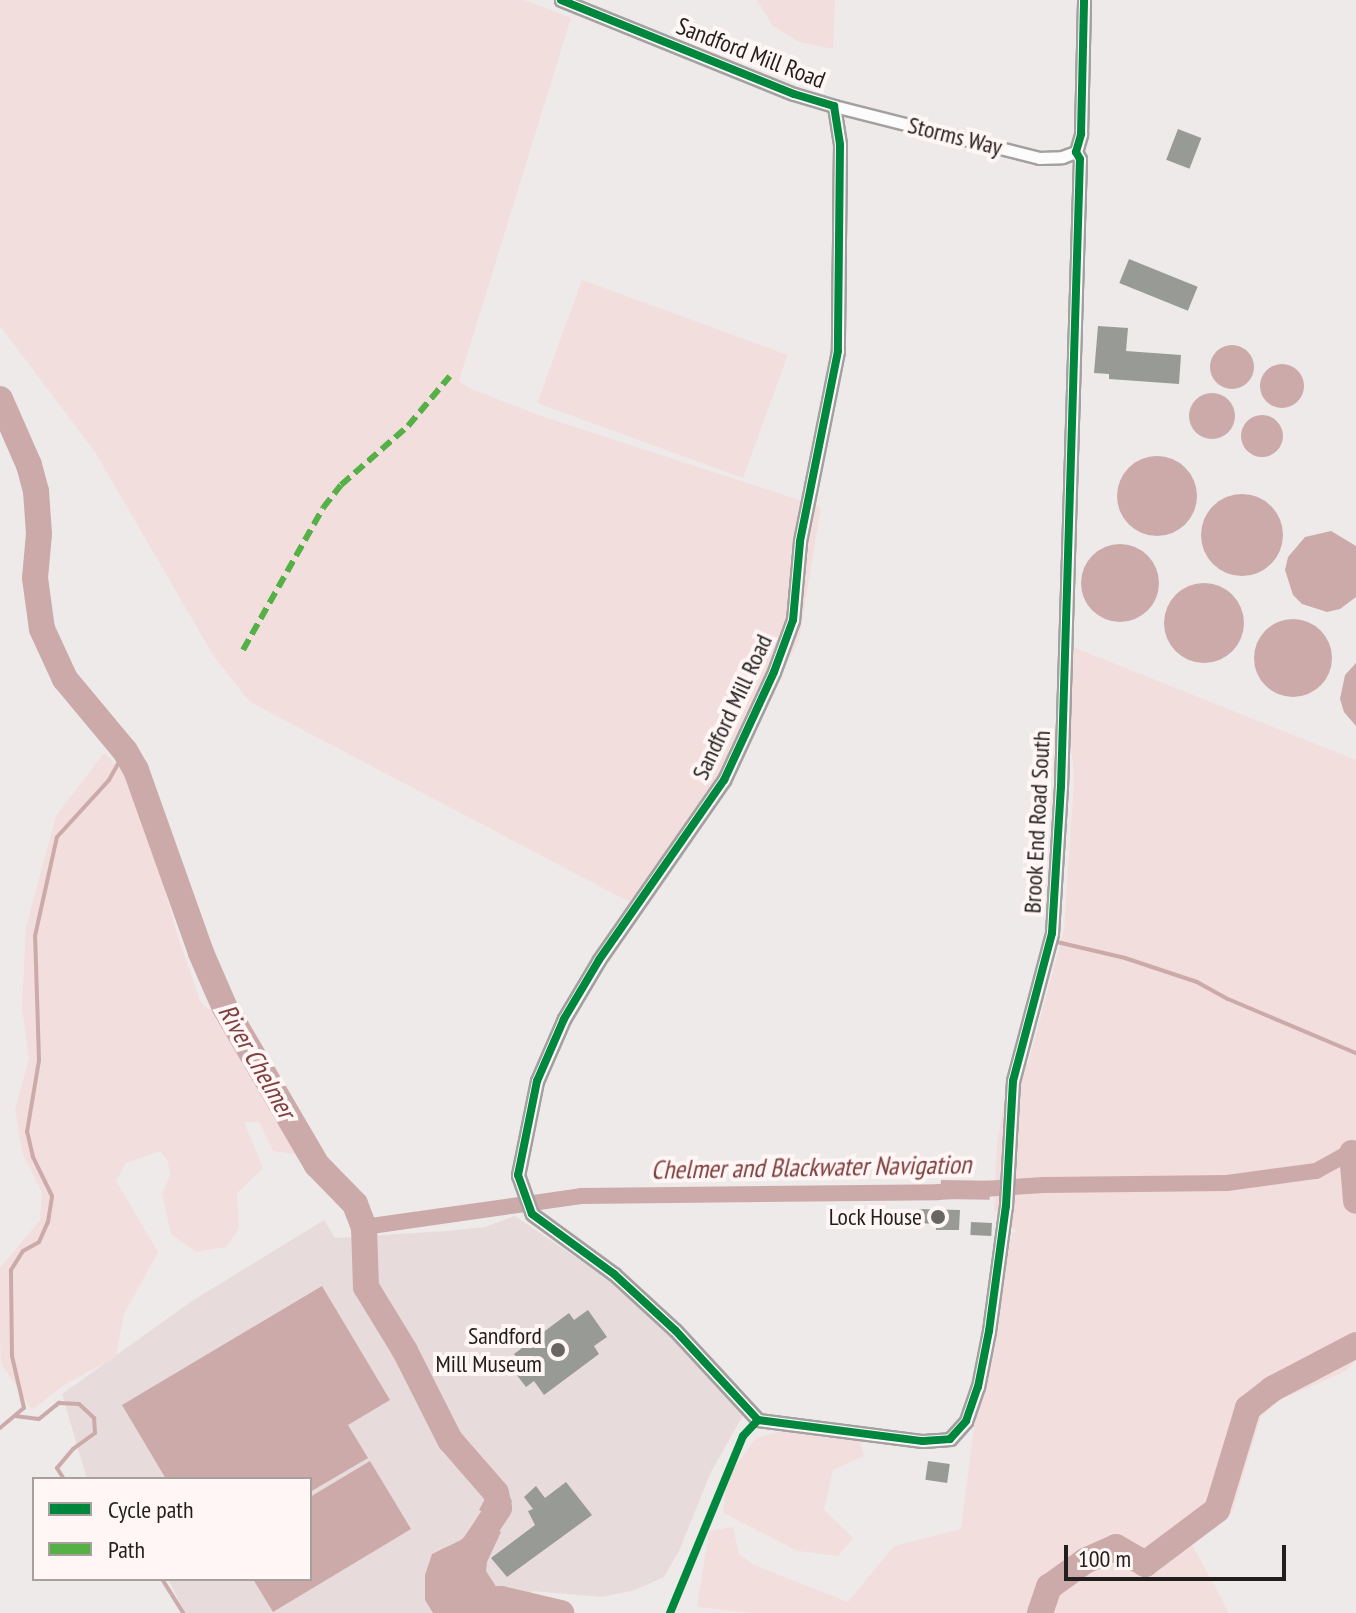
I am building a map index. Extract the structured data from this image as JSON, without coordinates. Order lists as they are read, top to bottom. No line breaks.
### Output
{"streets":{"street":["Sandford Mill Road","Storms Way","Brook End Road South"]},"crossings":[["Sandford Mill Road","Storms Way"],["Sandford Mill Road","Brook End Road South"],["Storms Way","Brook End Road South"]],"water":["River Chelmer","Chelmer and Blackwater Navigation"],"places":["Lock House","Sandford Mill Museum"],"legend":["Cycle path","Path"],"scale_bar":"100 m"}
